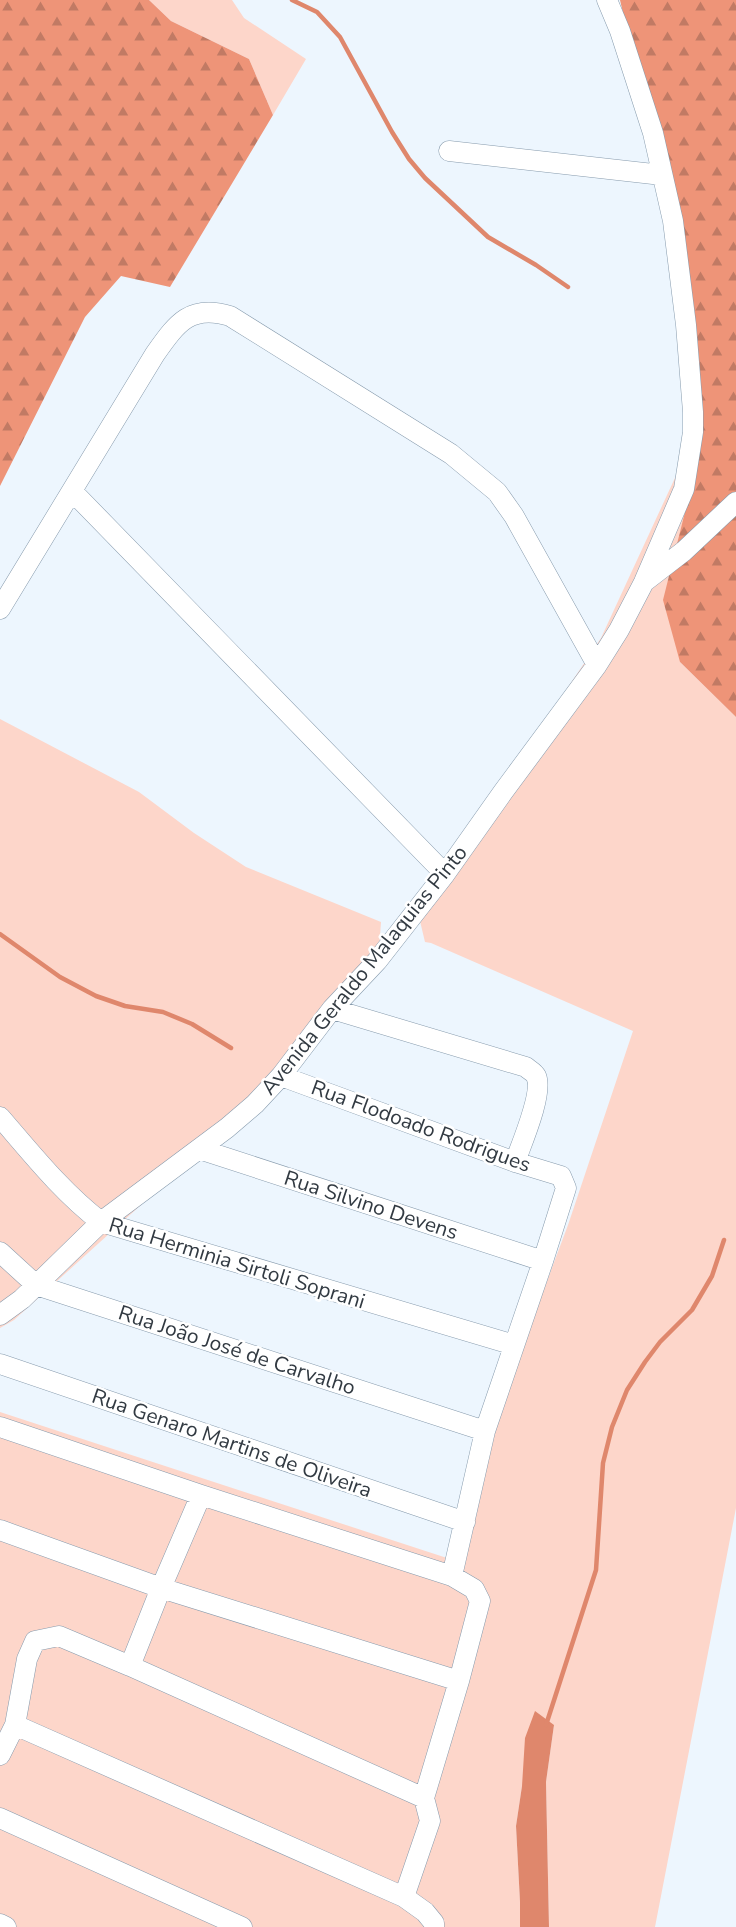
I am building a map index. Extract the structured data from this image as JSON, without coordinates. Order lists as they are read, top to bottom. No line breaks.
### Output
{"streets":{"street":["Avenida Geraldo Malaquias Pinto","Rua Flodoado Rodrigues","Rua Silvino Devens","Rua Herminia Sirtoli Soprani","Rua João José de Carvalho","Rua Genaro Martins de Oliveira"]},"crossings":[["Avenida Geraldo Malaquias Pinto","Rua Flodoado Rodrigues"],["Avenida Geraldo Malaquias Pinto","Rua Silvino Devens"],["Avenida Geraldo Malaquias Pinto","Rua Herminia Sirtoli Soprani"],["Avenida Geraldo Malaquias Pinto","Rua João José de Carvalho"],["Rua Flodoado Rodrigues","Rua Silvino Devens"]]}
